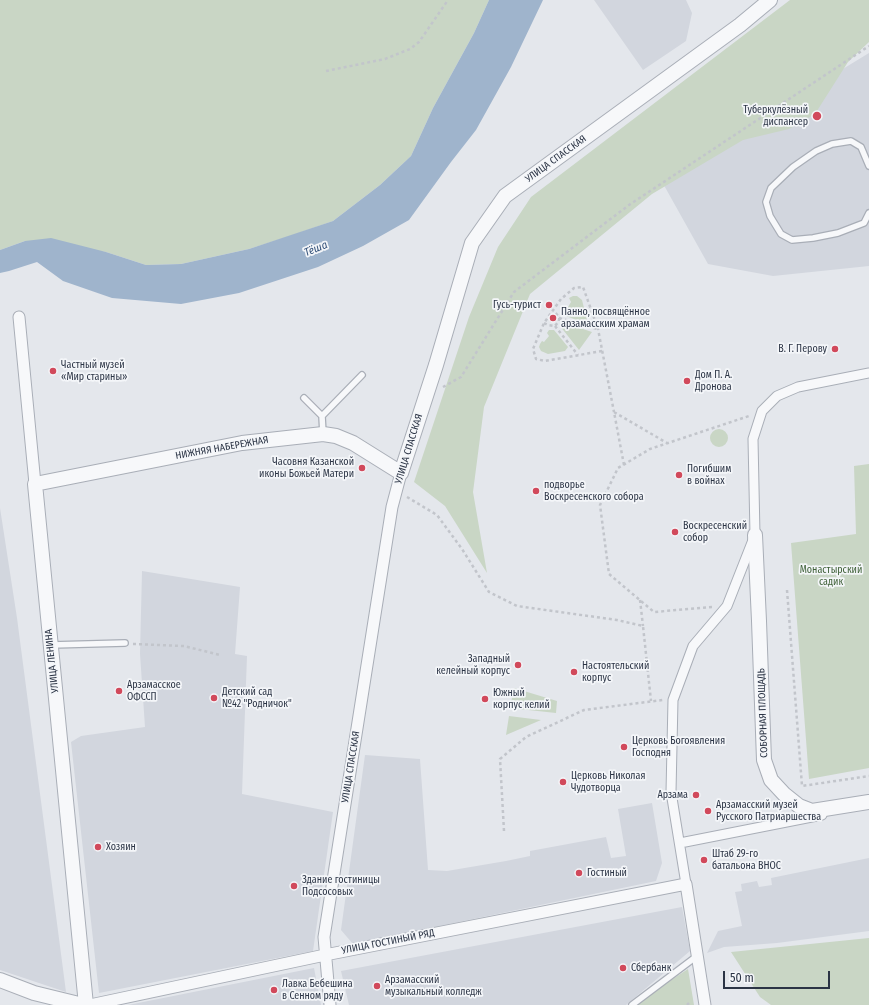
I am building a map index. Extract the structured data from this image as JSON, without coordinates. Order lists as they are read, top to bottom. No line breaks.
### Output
{"streets":{"street":["УЛИЦА СПАССКАЯ","НИЖНЯЯ НАБЕРЕЖНАЯ","УЛИЦА ЛЕНИНА","СОБОРНАЯ ПЛОЩАДЬ","УЛИЦА ГОСТИНЫЙ РЯД"]},"crossings":[["УЛИЦА СПАССКАЯ","НИЖНЯЯ НАБЕРЕЖНАЯ"],["УЛИЦА СПАССКАЯ","УЛИЦА ГОСТИНЫЙ РЯД"],["НИЖНЯЯ НАБЕРЕЖНАЯ","УЛИЦА ЛЕНИНА"],["СОБОРНАЯ ПЛОЩАДЬ","УЛИЦА ГОСТИНЫЙ РЯД"]],"water":["Тёша"],"parks":["Монастырский садик"],"places":["Туберкулёзный диспансер","Гусь-турист","Панно, посвящённое арзамасским храмам","В. Г. Перову","Частный музей «Мир старины»","Дом П. А. Дронова","Часовня Казанской иконы Божьей Матери","Погибшим в войнах","подворье Воскресенского собора","Воскресенский собор","Западный келейный корпус","Настоятельский корпус","Арзамасское ОФССП","Детский сад №42 \"Родничок\"","Южный корпус келий","Церковь Богоявления Господня","Церковь Николая Чудотворца","Арзама","Арзамасский музей Русского Патриаршества","Хозяин","Штаб 29-го батальона ВНОС","Гостиный","Здание гостиницы Подсосовых","Сбербанк","Арзамасский музыкальный колледж","Лавка Бебешина в Сенном ряду"],"scale_bar":"50 m"}
